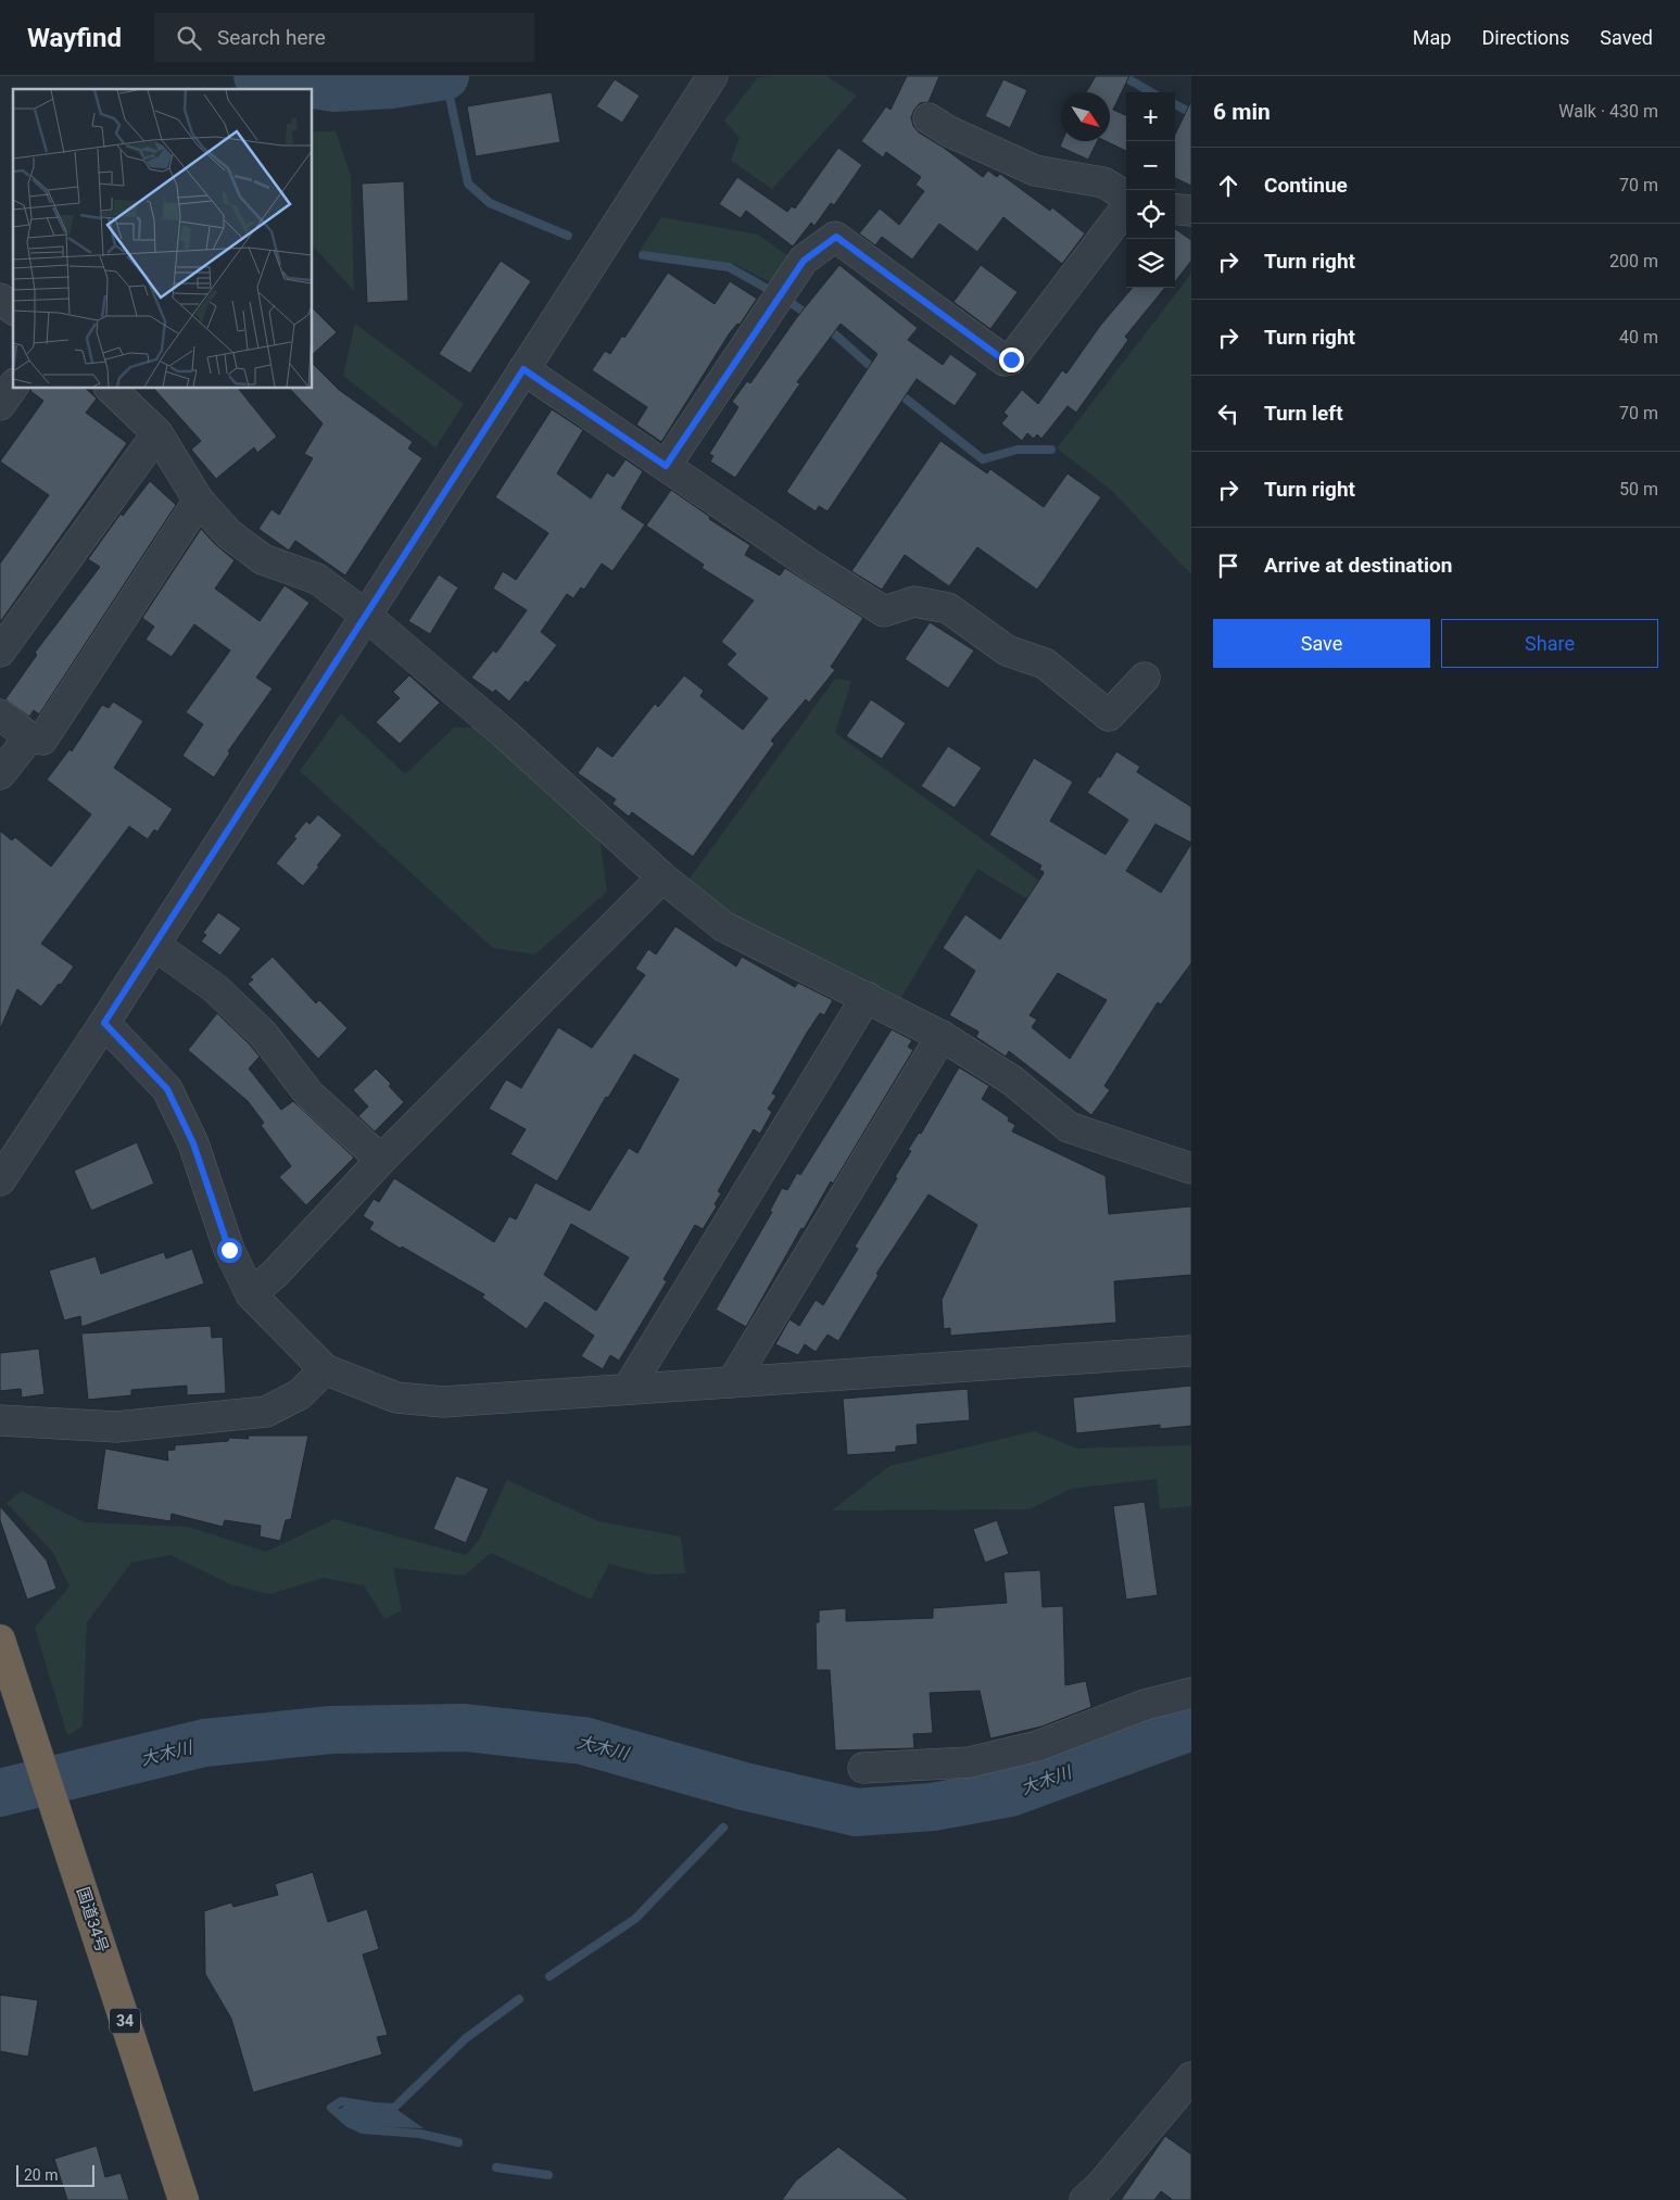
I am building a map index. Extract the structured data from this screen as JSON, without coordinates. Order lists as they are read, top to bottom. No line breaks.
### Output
{"streets":{"highway":["国道34号","34"]},"water":["大木川"],"scale_bar":"20 m","north":"bottom right","page":{"header":"Wayfind","search":"Search here","nav":["Map","Directions","Saved"],"heading":["6 min","Walk · 430 m"],"map_buttons":["+","−"],"list":[["Continue","70 m"],["Turn right","200 m"],["Turn right","40 m"],["Turn left","70 m"],["Turn right","50 m"],"Arrive at destination"],"buttons":["Save","Share"],"scale":"20 m"}}
